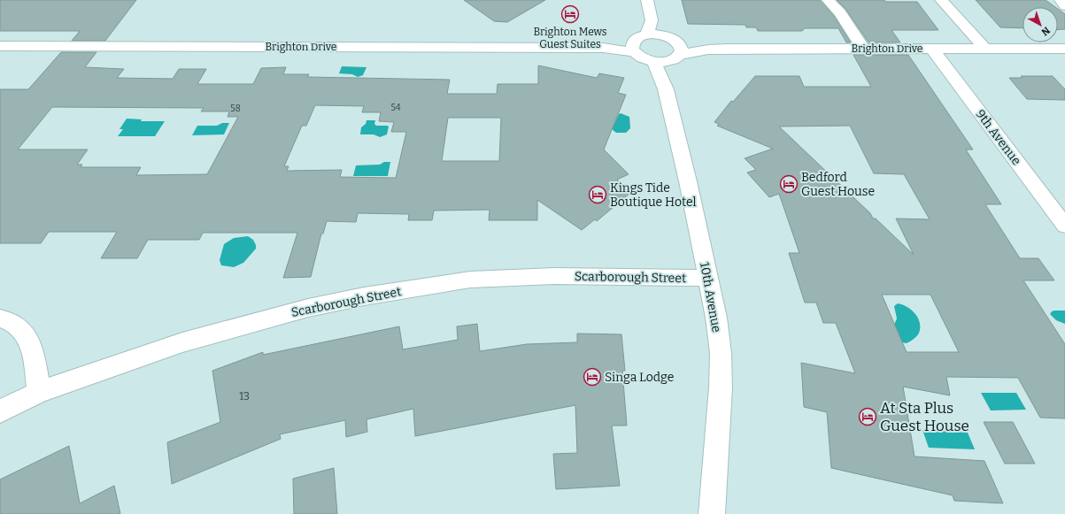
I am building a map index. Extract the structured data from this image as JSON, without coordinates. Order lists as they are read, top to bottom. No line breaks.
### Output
{"streets":{"street":["Brighton Drive","9th Avenue","Scarborough Street","10th Avenue"]},"crossings":[["Brighton Drive","9th Avenue"],["Brighton Drive","10th Avenue"],["Scarborough Street","10th Avenue"]],"places":{"hotel":["Brighton Mews Guest Suites","Bedford Guest House","Kings Tide Boutique Hotel","Singa Lodge","At Sta Plus Guest House"]},"house_numbers":["54","58","13"],"north":"bottom right"}
